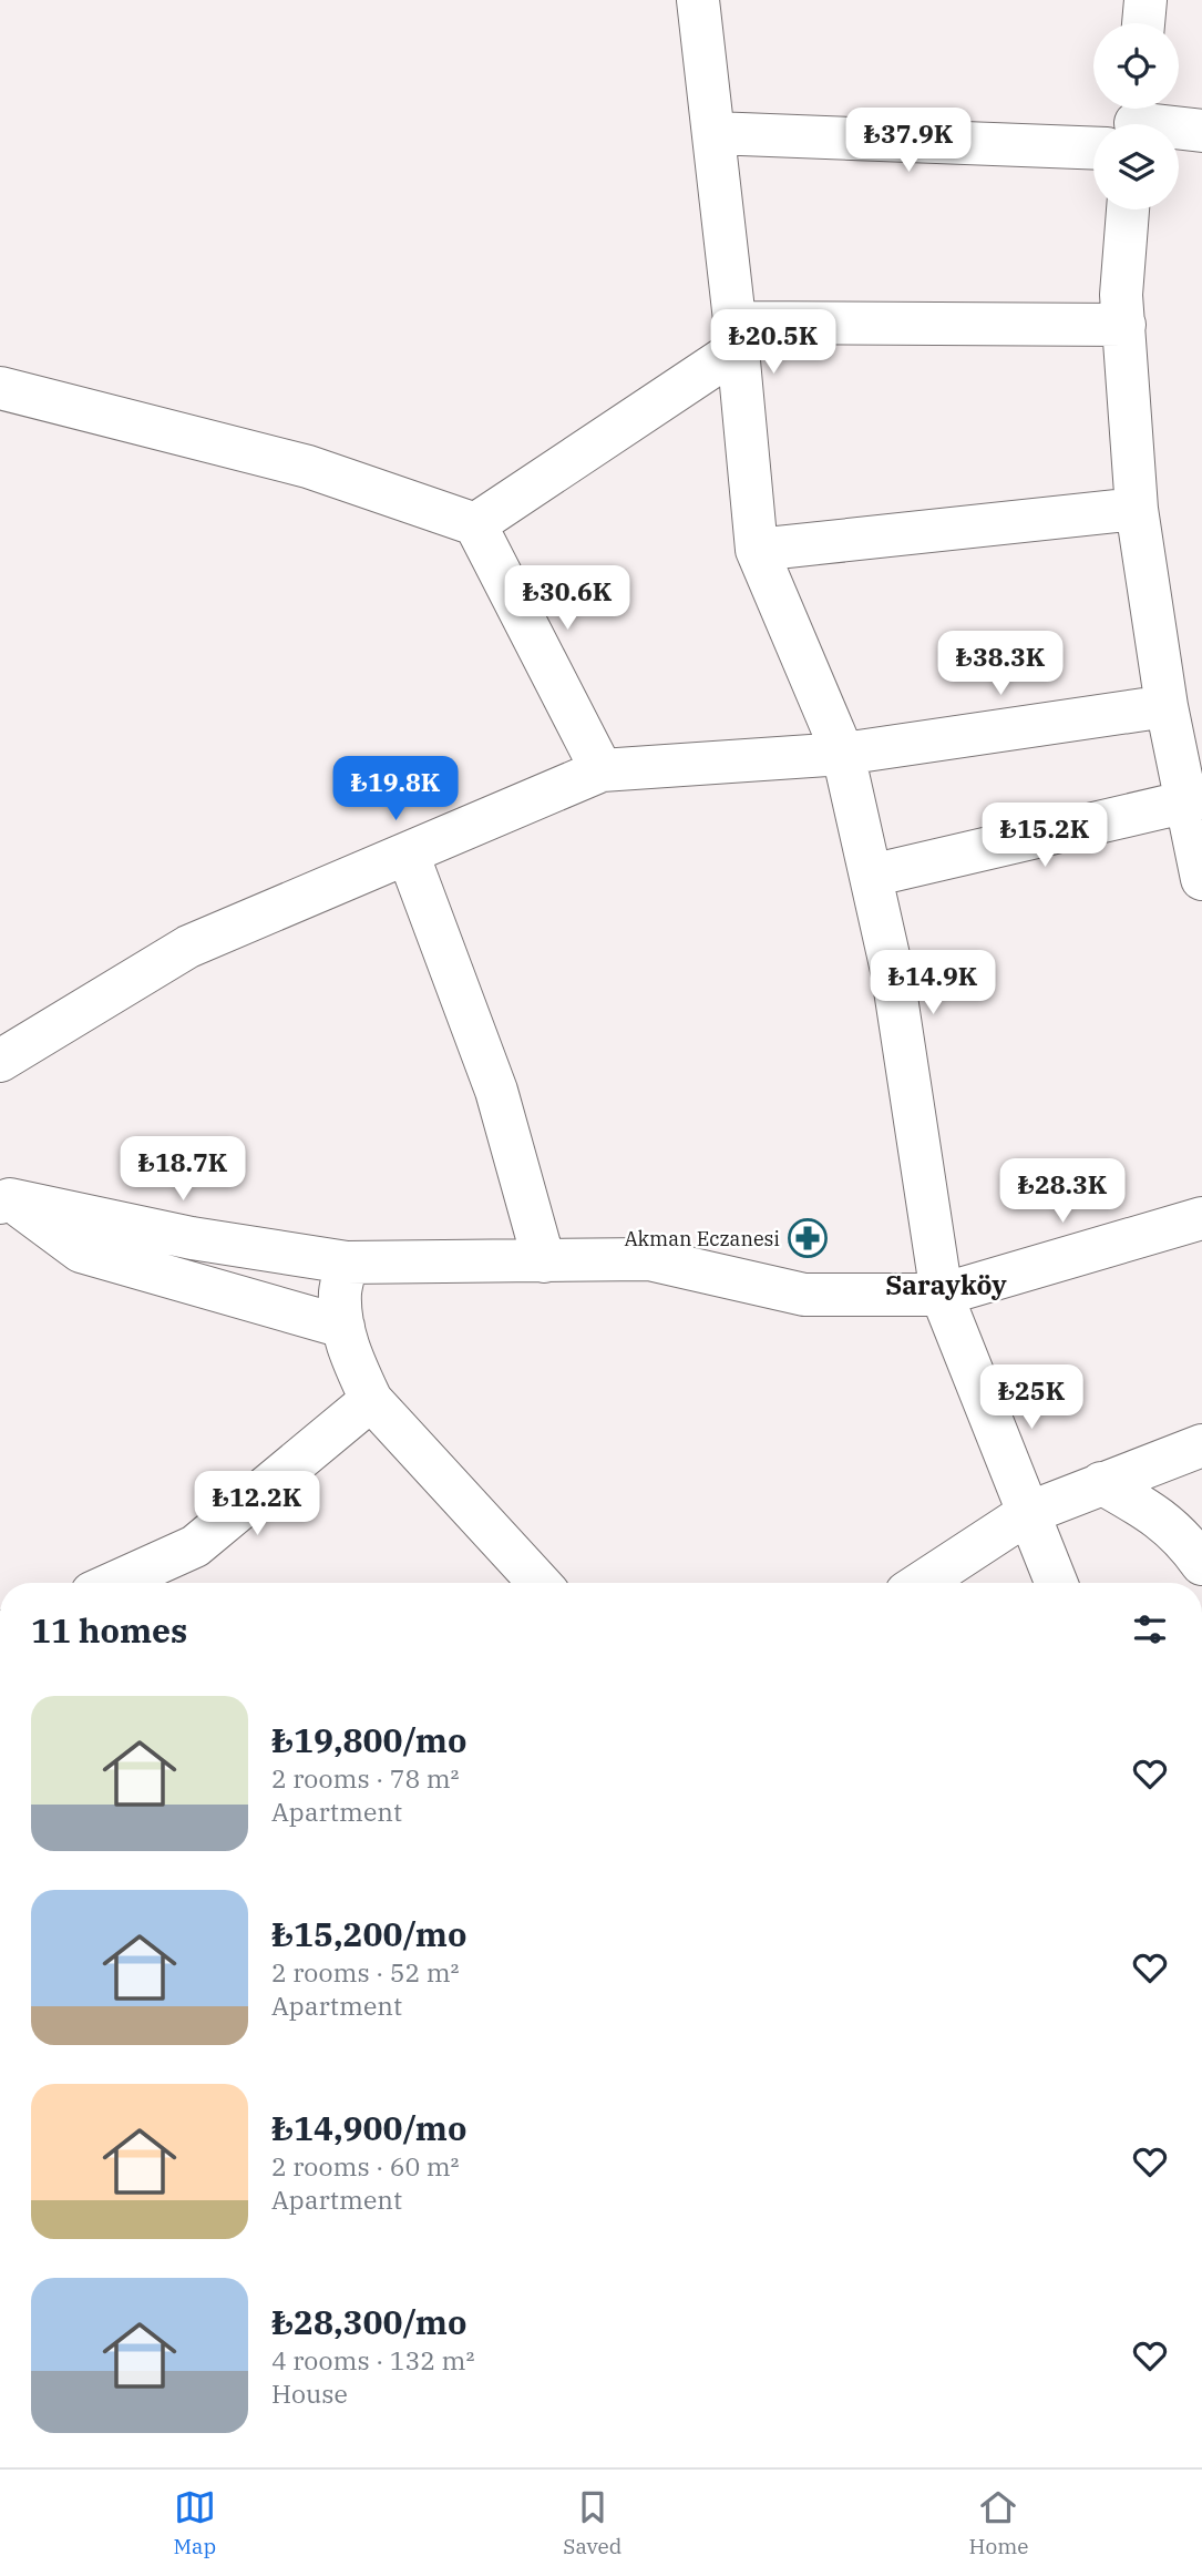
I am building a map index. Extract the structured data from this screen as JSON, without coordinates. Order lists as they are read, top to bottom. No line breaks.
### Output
{"districts":["Sarayköy"],"places":{"pharmacy":["Akman Eczanesi"]},"page":{"price":["₺37.9K","₺20.5K","₺30.6K","₺38.3K","₺19.8K","₺15.2K","₺14.9K","₺18.7K","₺28.3K","₺25K","₺12.2K"],"heading":"11 homes","list":[{"name":"₺19,800/mo","note":"2 rooms · 78 m² · Apartment"},{"name":"₺15,200/mo","note":"2 rooms · 52 m² · Apartment"},{"name":"₺14,900/mo","note":"2 rooms · 60 m² · Apartment"},{"name":"₺28,300/mo","note":"4 rooms · 132 m² · House"}],"tabs":["Map","Saved","Home"]}}
